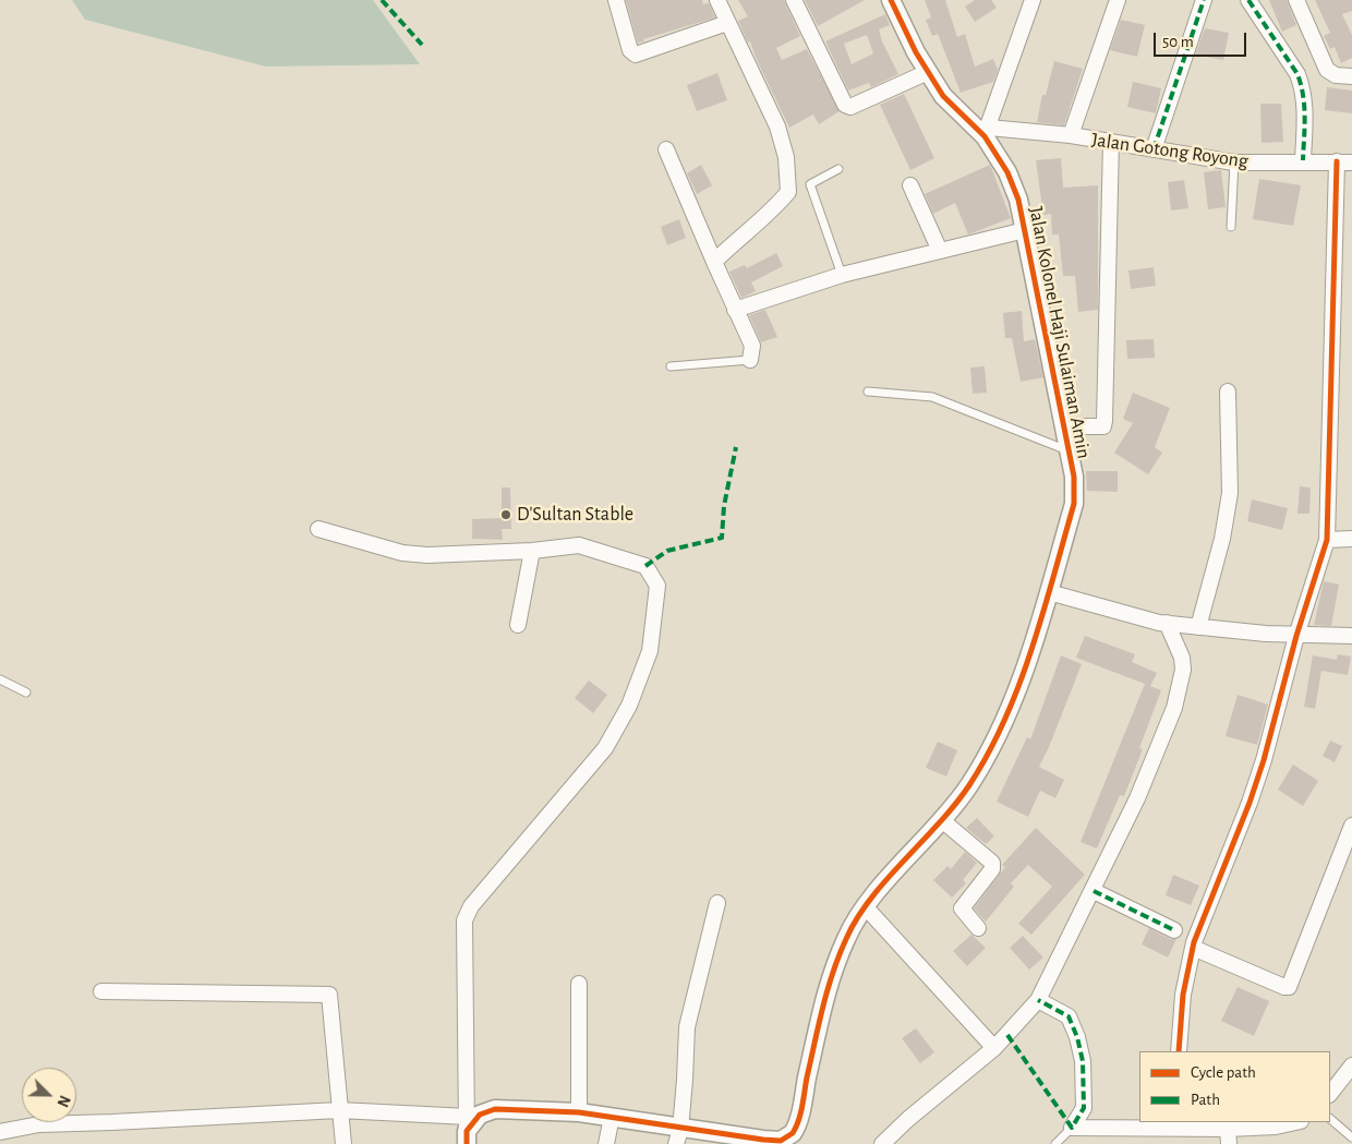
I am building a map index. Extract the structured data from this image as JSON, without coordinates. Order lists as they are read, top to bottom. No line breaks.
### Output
{"streets":{"street":["Jalan Gotong Royong","Jalan Kolonel Haji Sulaiman Amin"]},"crossings":[["Jalan Gotong Royong","Jalan Kolonel Haji Sulaiman Amin"]],"places":["D'Sultan Stable"],"legend":["Cycle path","Path"],"scale_bar":"50 m","north":"bottom right"}
